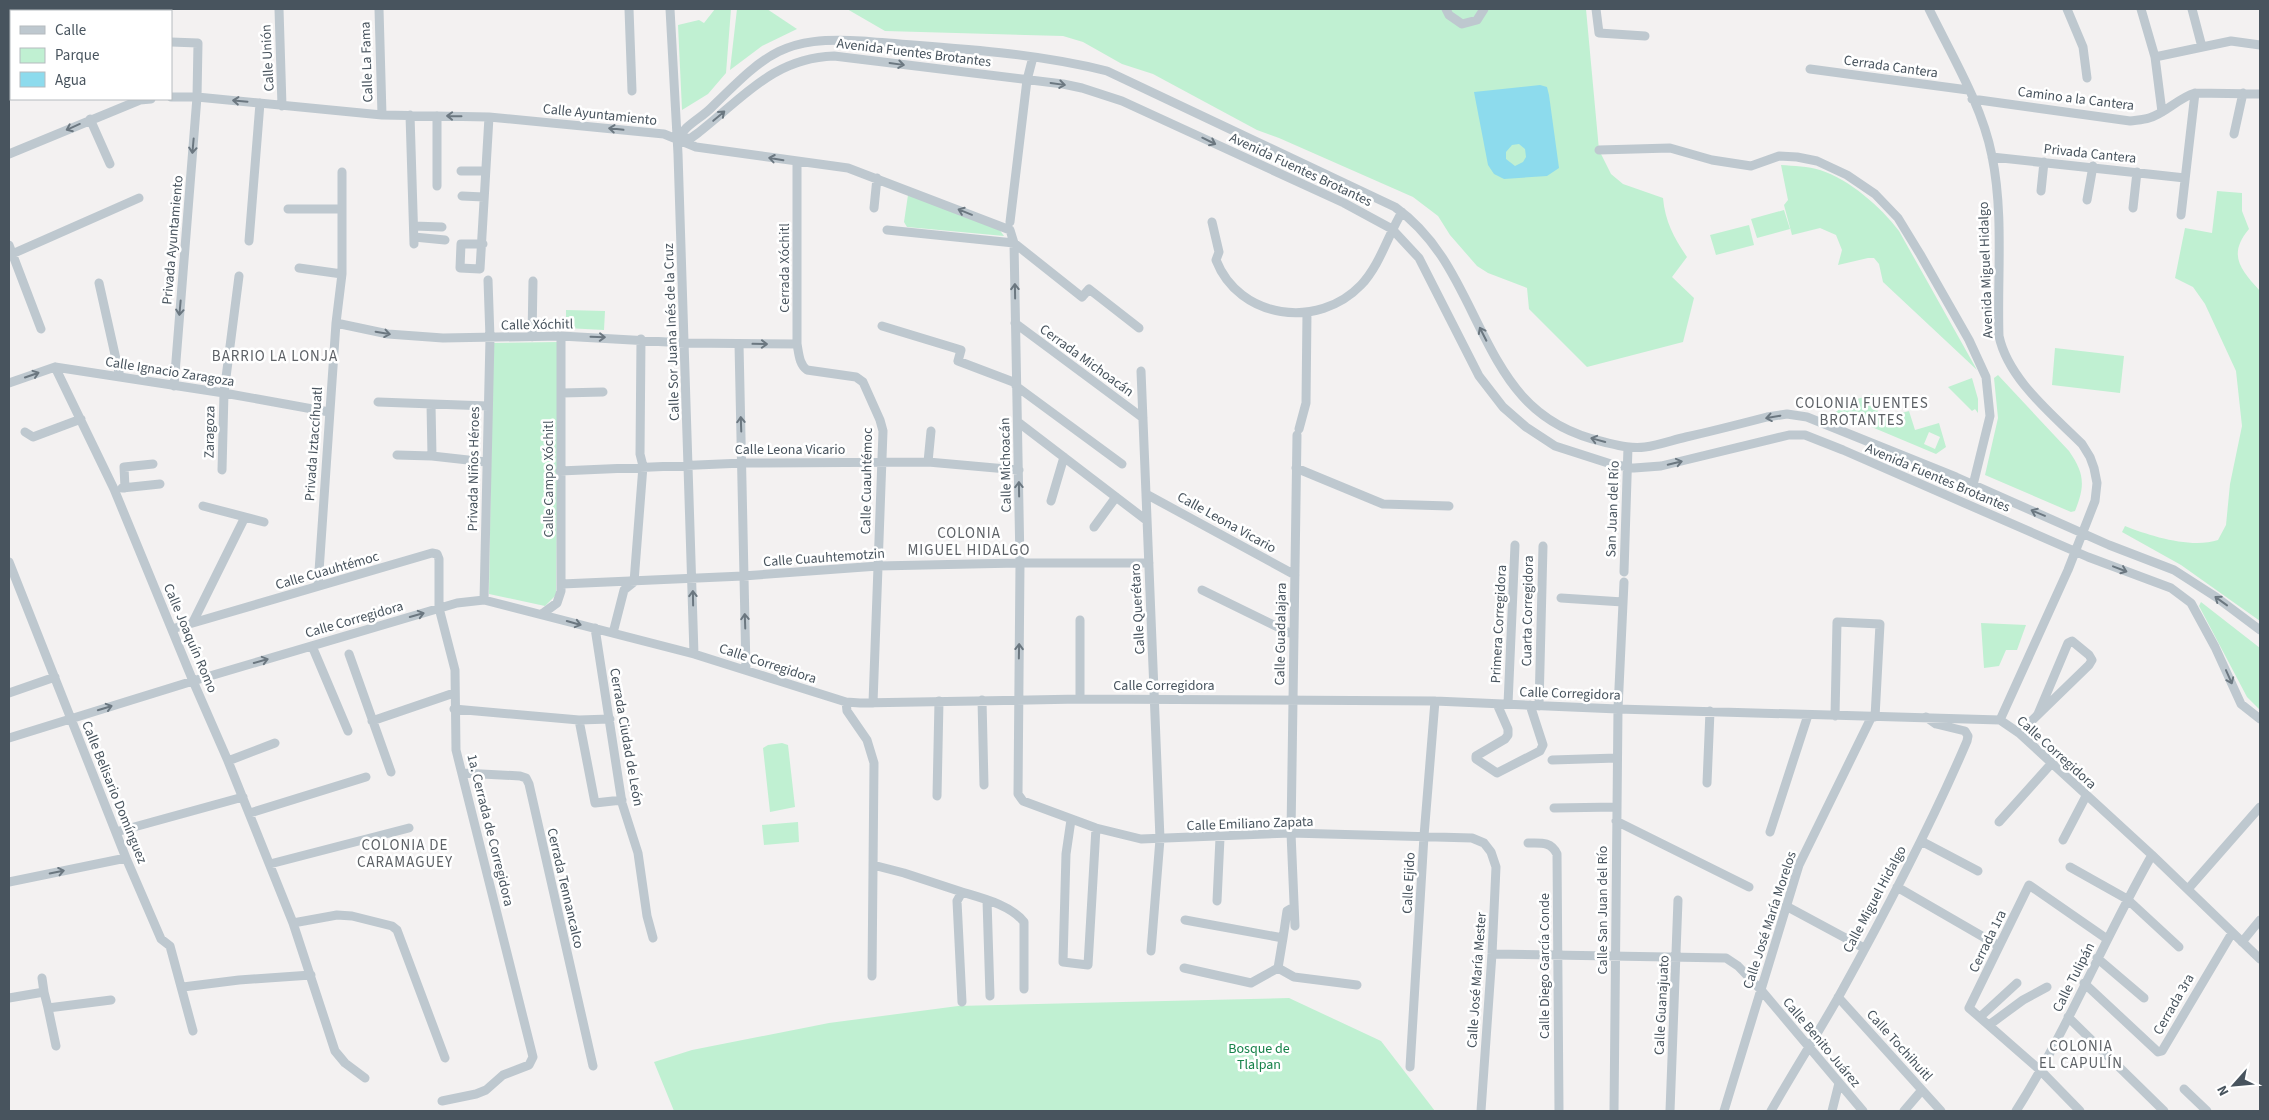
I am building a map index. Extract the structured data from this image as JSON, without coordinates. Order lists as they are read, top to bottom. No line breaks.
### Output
{"streets":{"street":["Avenida Fuentes Brotantes","Calle Unión","Calle La Fama","Cerrada Cantera","Camino a la Cantera","Calle Ayuntamiento","Privada Cantera","Privada Ayuntamiento","Cerrada Xóchitl","Avenida Miguel Hidalgo","Calle Xóchitl","Calle Sor Juana Inés de la Cruz","Cerrada Michoacán","Calle Ignacio Zaragoza","Zaragoza","Privada Iztaccíhuatl","Calle Leona Vicario","Calle Michoacán","Privada Niños Héroes","Calle Campo Xóchitl","Calle Cuauhtémoc","San Juan del Río","Calle Cuauhtemotzin","Calle Querétaro","Cuarta Corregidora","Calle Corregidora","Primera Corregidora","Calle Guadalajara","Calle Joaquín Romo","Cerrada Ciudad de León","Calle Belisario Domínguez","Calle Emiliano Zapata","1a. Cerrada de Corregidora","Calle Ejido","Cerrada Tennancalco","Calle Miguel Hidalgo","Calle San Juan del Río","Calle José María Morelos","Cerrada 1ra","Calle Diego García Conde","Calle Tulipán","Calle José María Mester","Cerrada 3ra","Calle Guanajuato","Calle Benito Juárez","Calle Tochihuitl"]},"crossings":[["Avenida Fuentes Brotantes","Calle Ayuntamiento"],["Avenida Fuentes Brotantes","Avenida Miguel Hidalgo"],["Avenida Fuentes Brotantes","Calle Sor Juana Inés de la Cruz"],["Avenida Fuentes Brotantes","Calle Michoacán"],["Avenida Fuentes Brotantes","San Juan del Río"],["Calle Unión","Calle Ayuntamiento"],["Calle La Fama","Calle Ayuntamiento"],["Cerrada Cantera","Camino a la Cantera"],["Cerrada Cantera","Avenida Miguel Hidalgo"],["Camino a la Cantera","Avenida Miguel Hidalgo"],["Calle Ayuntamiento","Privada Ayuntamiento"],["Calle Ayuntamiento","Cerrada Xóchitl"],["Calle Ayuntamiento","Calle Sor Juana Inés de la Cruz"],["Calle Ayuntamiento","Calle Michoacán"],["Privada Cantera","Avenida Miguel Hidalgo"],["Privada Ayuntamiento","Calle Ignacio Zaragoza"],["Cerrada Xóchitl","Calle Xóchitl"],["Cerrada Xóchitl","Calle Cuauhtémoc"],["Avenida Miguel Hidalgo","Calle Corregidora"],["Calle Xóchitl","Calle Sor Juana Inés de la Cruz"],["Calle Xóchitl","Privada Iztaccíhuatl"],["Calle Xóchitl","Privada Niños Héroes"],["Calle Xóchitl","Calle Campo Xóchitl"],["Calle Sor Juana Inés de la Cruz","Calle Leona Vicario"],["Calle Sor Juana Inés de la Cruz","Calle Cuauhtemotzin"],["Calle Sor Juana Inés de la Cruz","Calle Corregidora"],["Cerrada Michoacán","Calle Michoacán"],["Cerrada Michoacán","Calle Querétaro"],["Calle Ignacio Zaragoza","Zaragoza"],["Calle Ignacio Zaragoza","Privada Iztaccíhuatl"],["Calle Ignacio Zaragoza","Calle Joaquín Romo"],["Privada Iztaccíhuatl","Calle Cuauhtémoc"],["Calle Leona Vicario","Calle Michoacán"],["Calle Leona Vicario","Calle Campo Xóchitl"],["Calle Leona Vicario","Calle Cuauhtémoc"],["Calle Leona Vicario","Calle Querétaro"],["Calle Leona Vicario","Calle Guadalajara"],["Calle Michoacán","Calle Cuauhtemotzin"],["Calle Michoacán","Calle Corregidora"],["Calle Michoacán","Calle Emiliano Zapata"],["Privada Niños Héroes","Calle Corregidora"],["Calle Campo Xóchitl","Calle Cuauhtemotzin"],["Calle Campo Xóchitl","Calle Corregidora"],["Calle Cuauhtémoc","Calle Cuauhtemotzin"],["Calle Cuauhtémoc","Calle Corregidora"],["Calle Cuauhtémoc","Calle Joaquín Romo"],["Calle Cuauhtémoc","1a. Cerrada de Corregidora"],["San Juan del Río","Calle Corregidora"],["San Juan del Río","Calle San Juan del Río"],["Calle Cuauhtemotzin","Calle Querétaro"],["Calle Querétaro","Calle Corregidora"],["Calle Querétaro","Calle Emiliano Zapata"],["Cuarta Corregidora","Calle Corregidora"],["Calle Corregidora","Primera Corregidora"],["Calle Corregidora","Calle Guadalajara"],["Calle Corregidora","Calle Joaquín Romo"],["Calle Corregidora","Cerrada Ciudad de León"],["Calle Corregidora","Calle Belisario Domínguez"],["Calle Corregidora","1a. Cerrada de Corregidora"],["Calle Corregidora","Calle Ejido"],["Calle Corregidora","Calle Miguel Hidalgo"],["Calle Corregidora","Calle San Juan del Río"],["Calle Corregidora","Calle José María Morelos"],["Calle Corregidora","Calle Tulipán"],["Calle Corregidora","Cerrada 3ra"],["Calle Guadalajara","Calle Emiliano Zapata"],["Calle Emiliano Zapata","Calle Ejido"],["Calle Emiliano Zapata","Calle José María Mester"],["1a. Cerrada de Corregidora","Cerrada Tennancalco"],["Calle Miguel Hidalgo","Calle Benito Juárez"],["Calle Miguel Hidalgo","Calle Tochihuitl"],["Calle San Juan del Río","Calle Benito Juárez"],["Calle José María Morelos","Calle Benito Juárez"],["Cerrada 1ra","Calle Tulipán"],["Calle Diego García Conde","Calle Benito Juárez"],["Calle Tulipán","Cerrada 3ra"],["Calle José María Mester","Calle Benito Juárez"],["Calle Guanajuato","Calle Benito Juárez"]],"one_way":["Calle Ayuntamiento"],"districts":["BARRIO LA LONJA","COLONIA FUENTES BROTANTES","COLONIA MIGUEL HIDALGO","COLONIA DE CARAMAGUEY","COLONIA EL CAPULÍN"],"parks":["Bosque de Tlalpan"],"legend":["Calle","Parque","Agua"],"north":"bottom left"}
